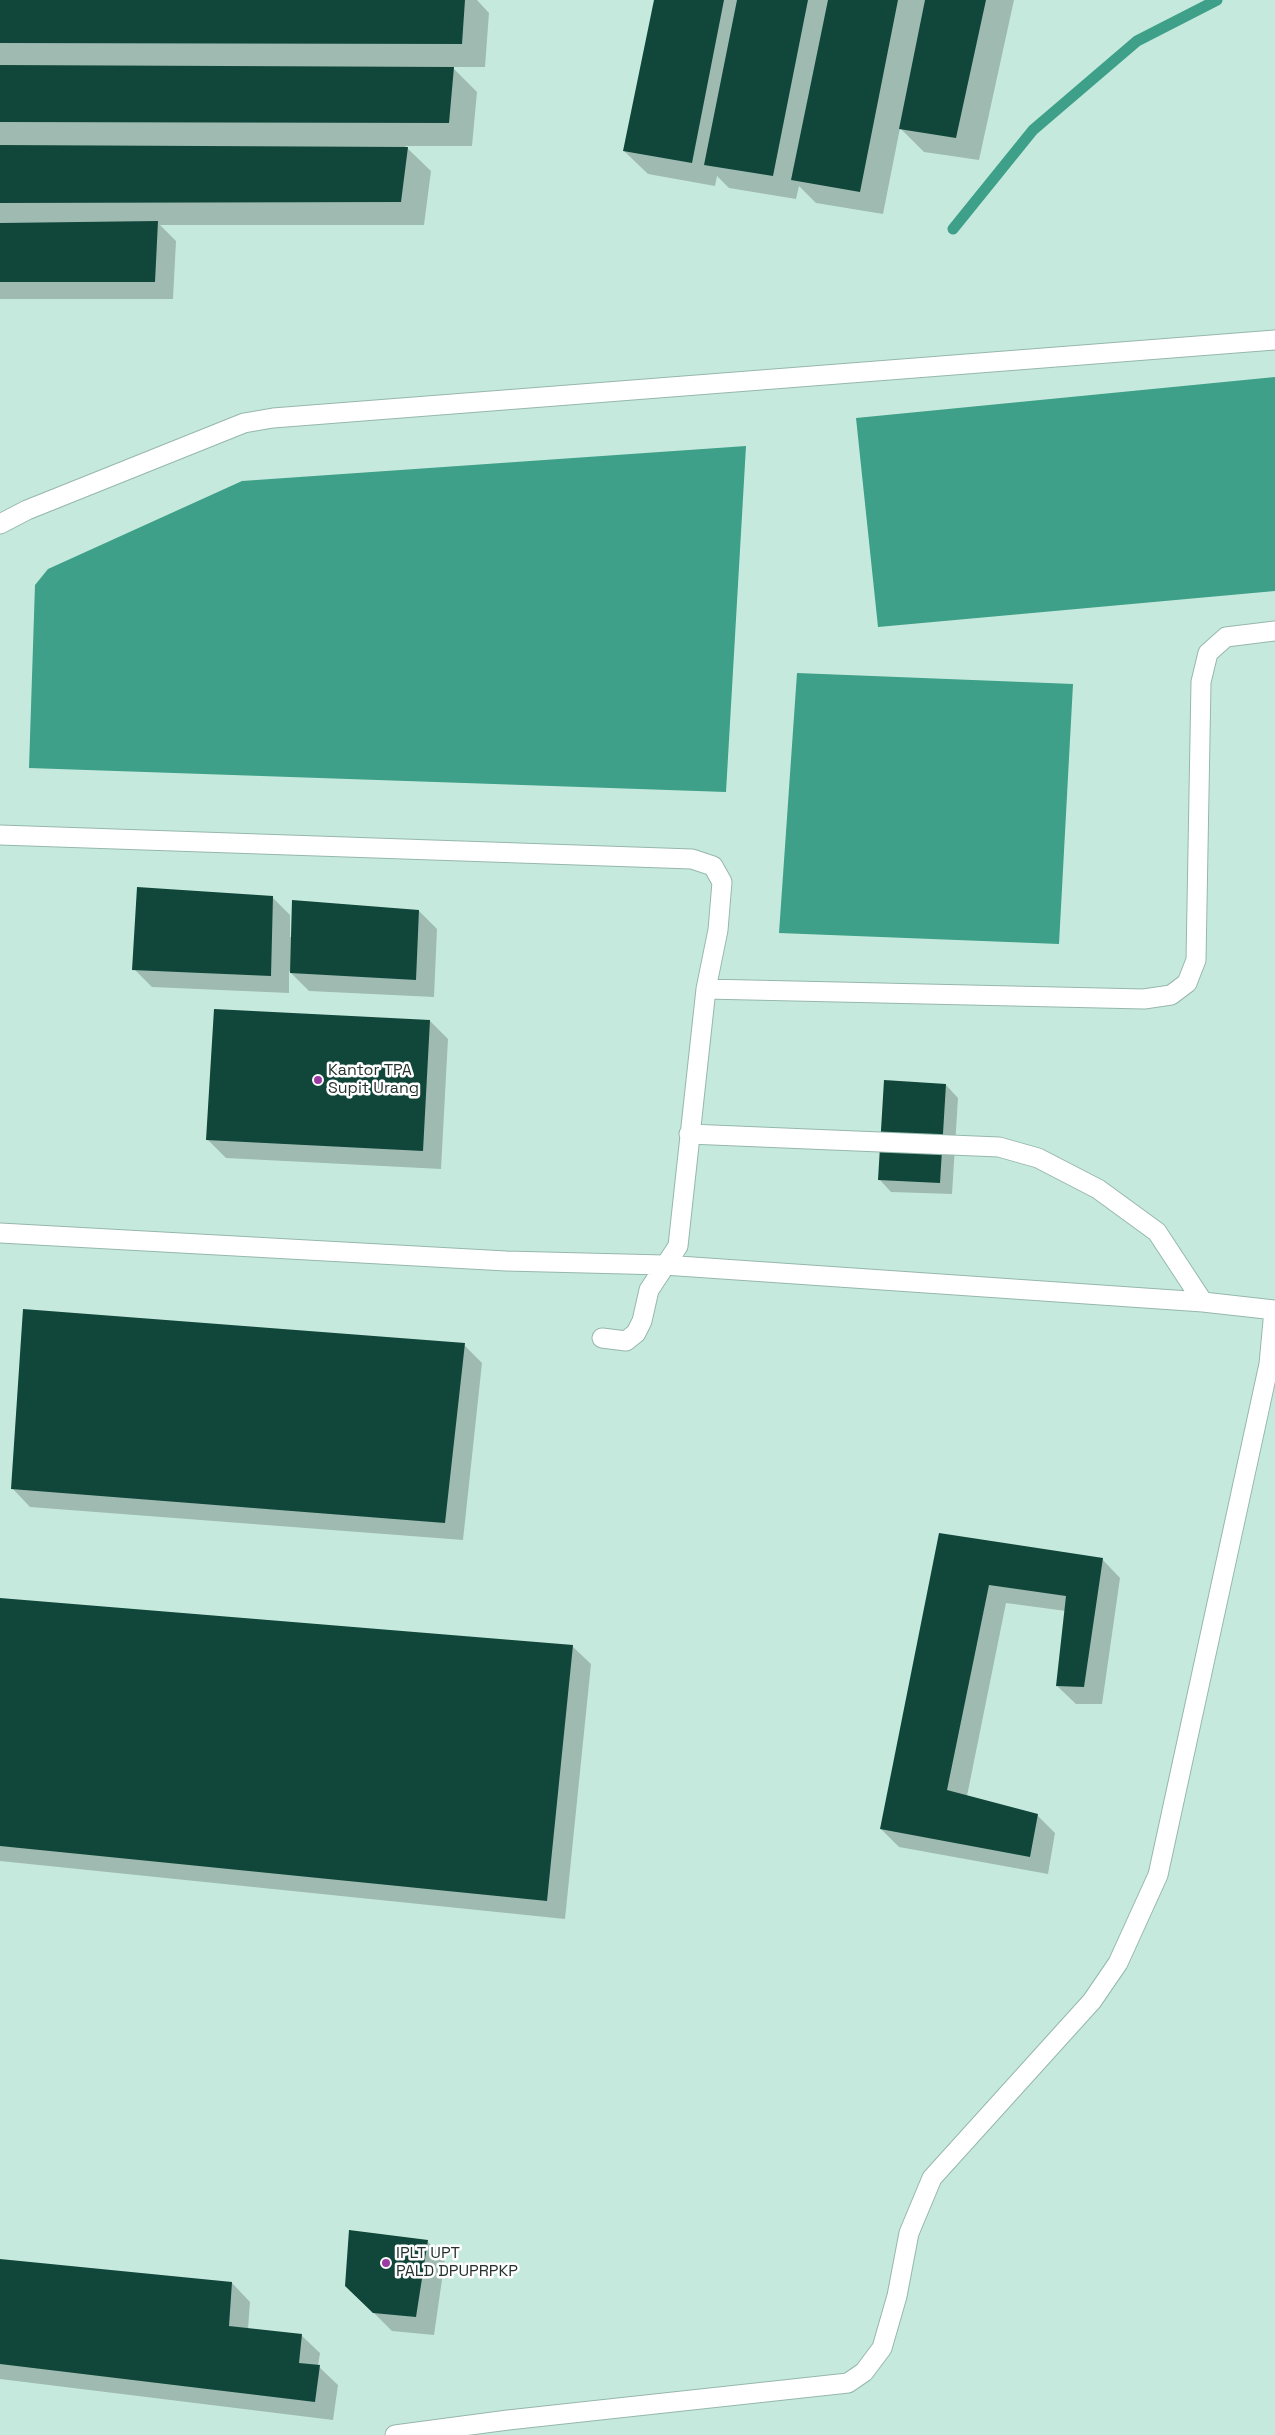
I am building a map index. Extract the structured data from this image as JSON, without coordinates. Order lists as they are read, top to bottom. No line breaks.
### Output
{"places":["Kantor TPA Supit Urang","IPLT UPT PALD DPUPRPKP"]}
